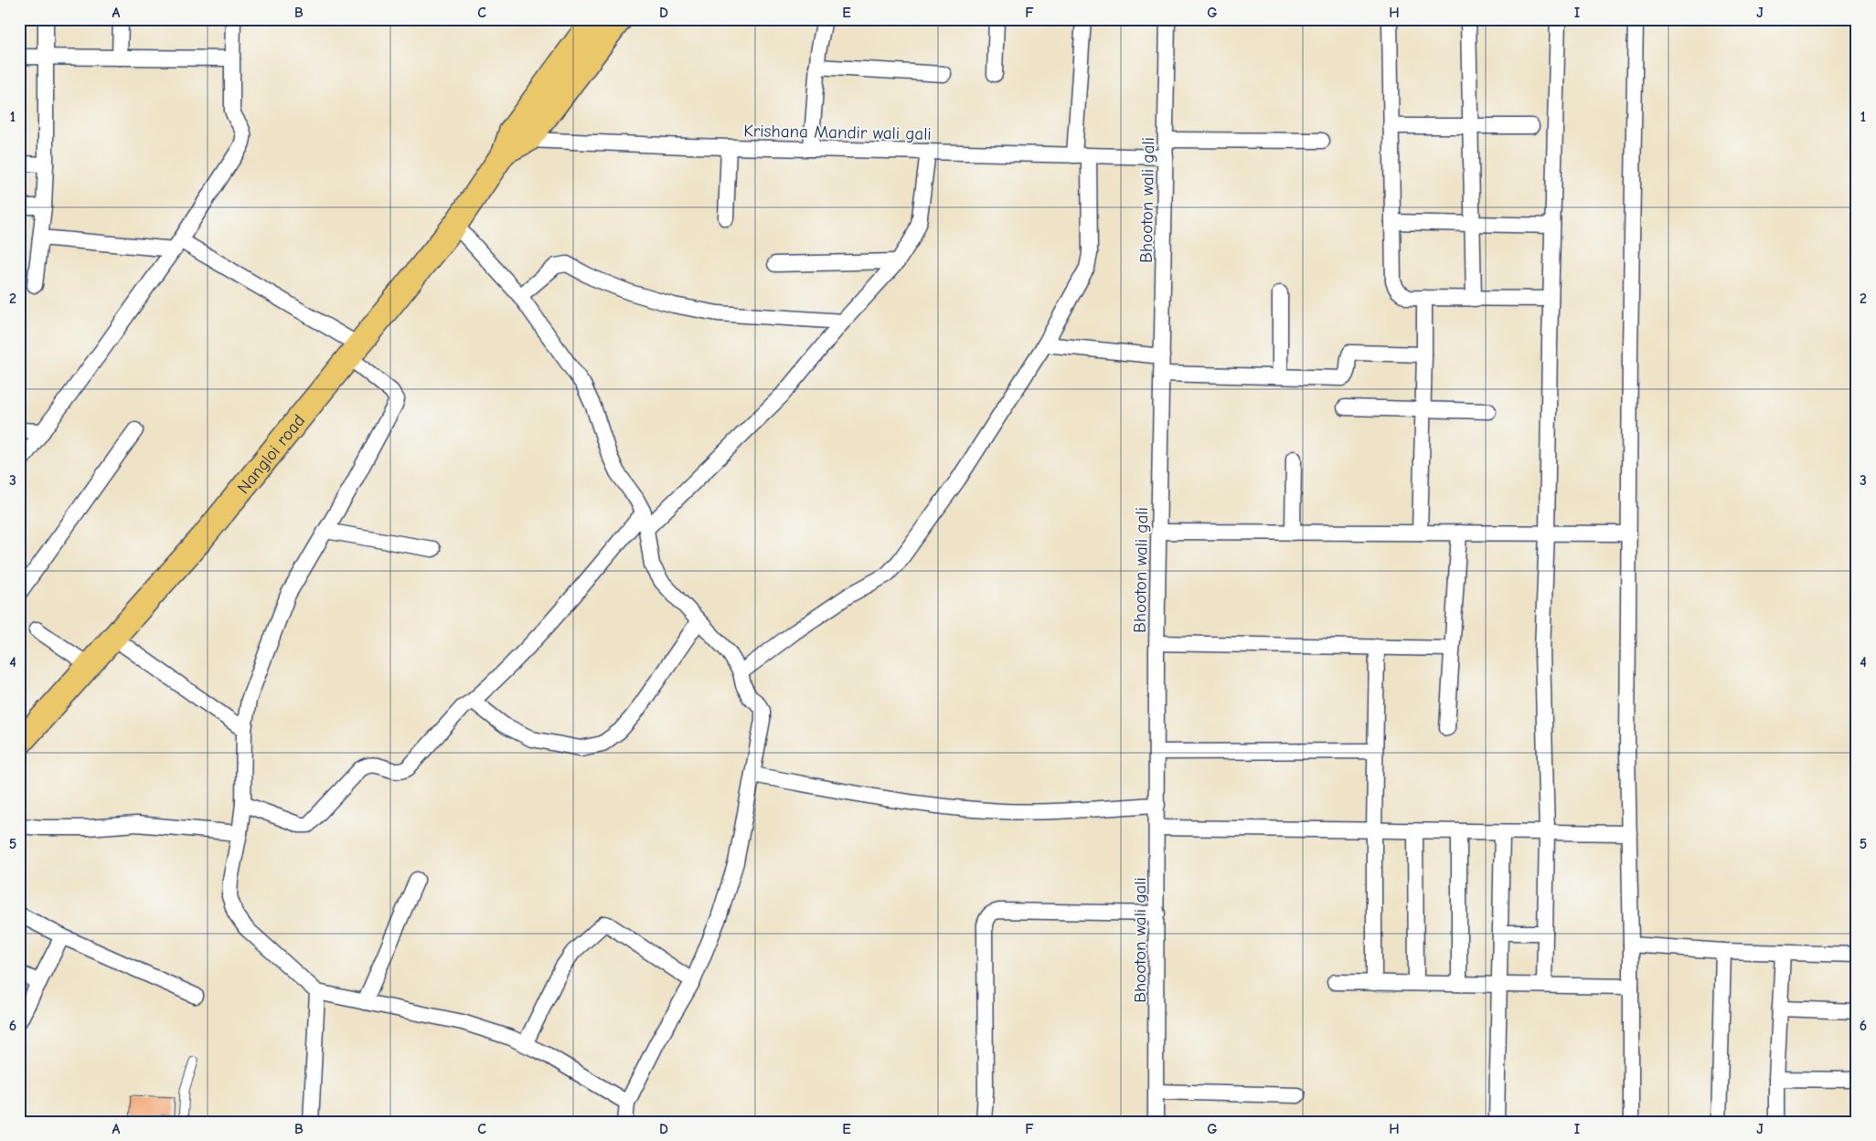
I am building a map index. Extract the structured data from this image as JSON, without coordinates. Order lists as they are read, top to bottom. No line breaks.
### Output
{"streets":{"main road":["Nangloi road"],"street":["Krishana Mandir wali gali","Bhooton wali gali"]},"crossings":[["Krishana Mandir wali gali","Bhooton wali gali"],["Krishana Mandir wali gali","Nangloi road"]],"grid":{"columns":["A","B","C","D","E","F","G","H","I","J"],"rows":["1","2","3","4","5","6"]}}
